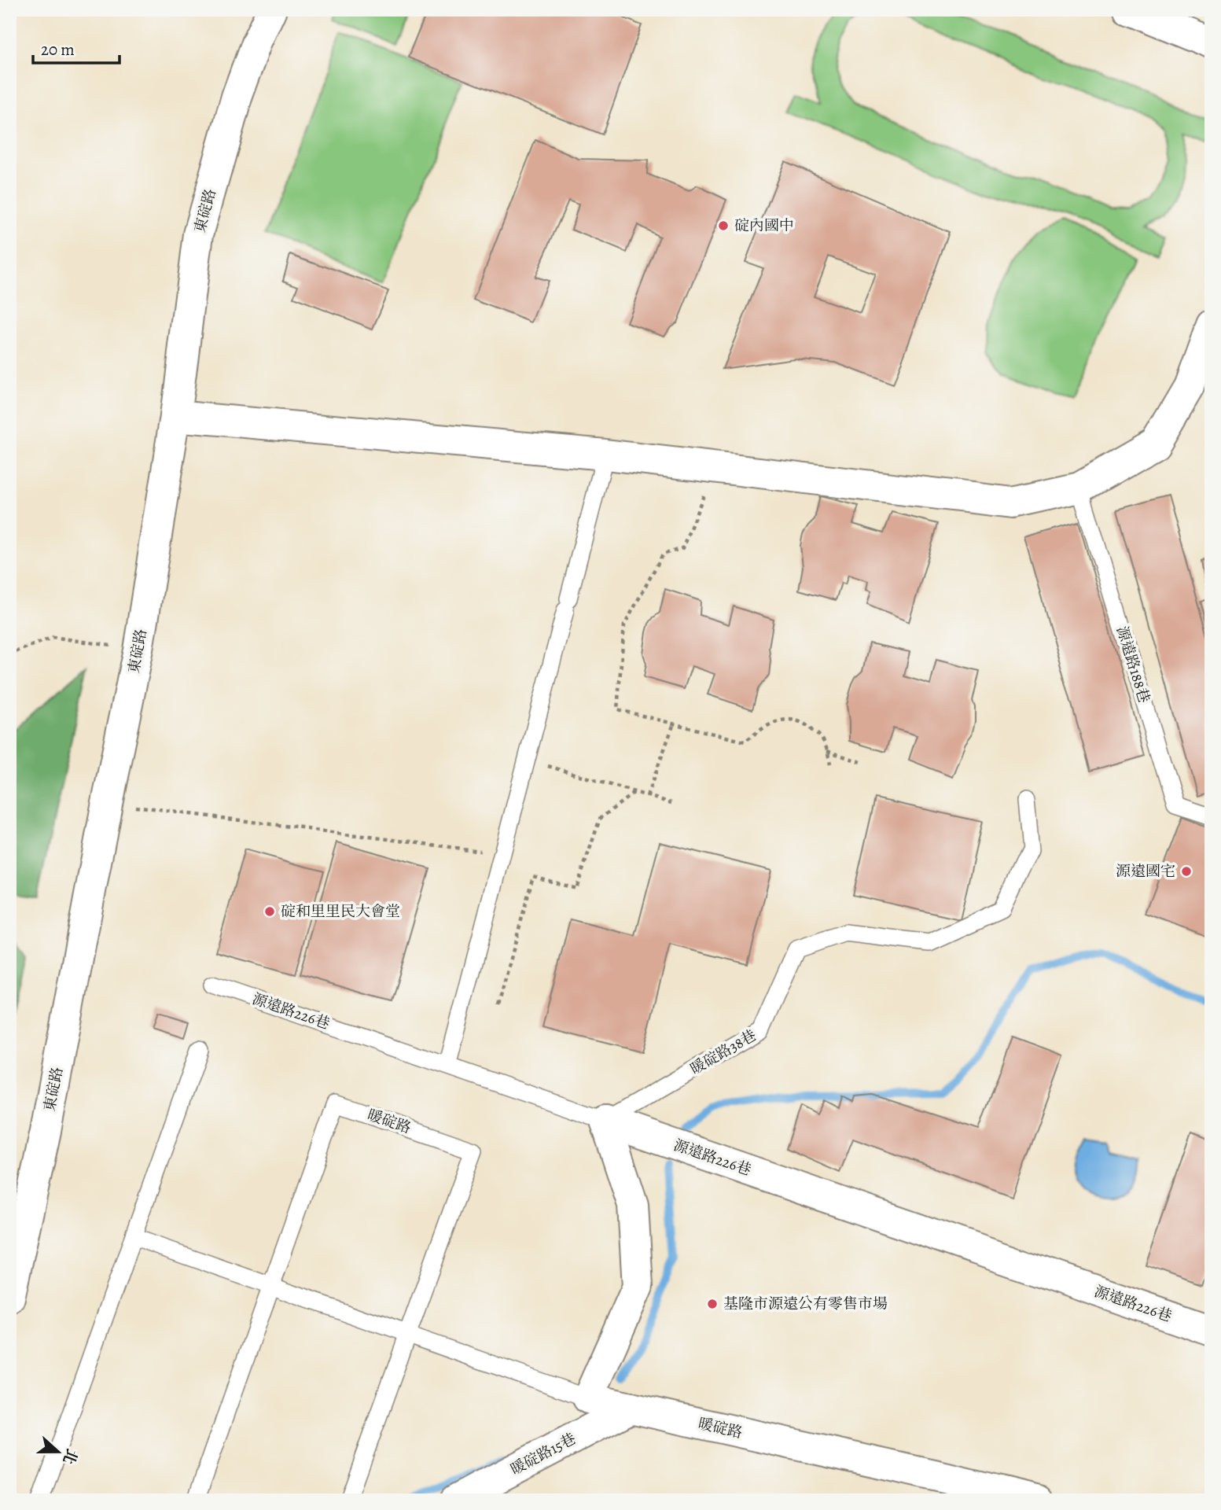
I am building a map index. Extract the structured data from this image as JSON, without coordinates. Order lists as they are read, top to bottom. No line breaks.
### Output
{"streets":{"street":["東碇路","源遠路226巷","暖碇路","暖碇路15巷"],"lane":["源遠路188巷","暖碇路38巷"]},"crossings":[["源遠路226巷","暖碇路38巷"],["暖碇路","暖碇路15巷"]],"places":["碇內國中","源遠國宅","碇和里里民大會堂","基隆市源遠公有零售市場"],"scale_bar":"20 m","north":"right"}
